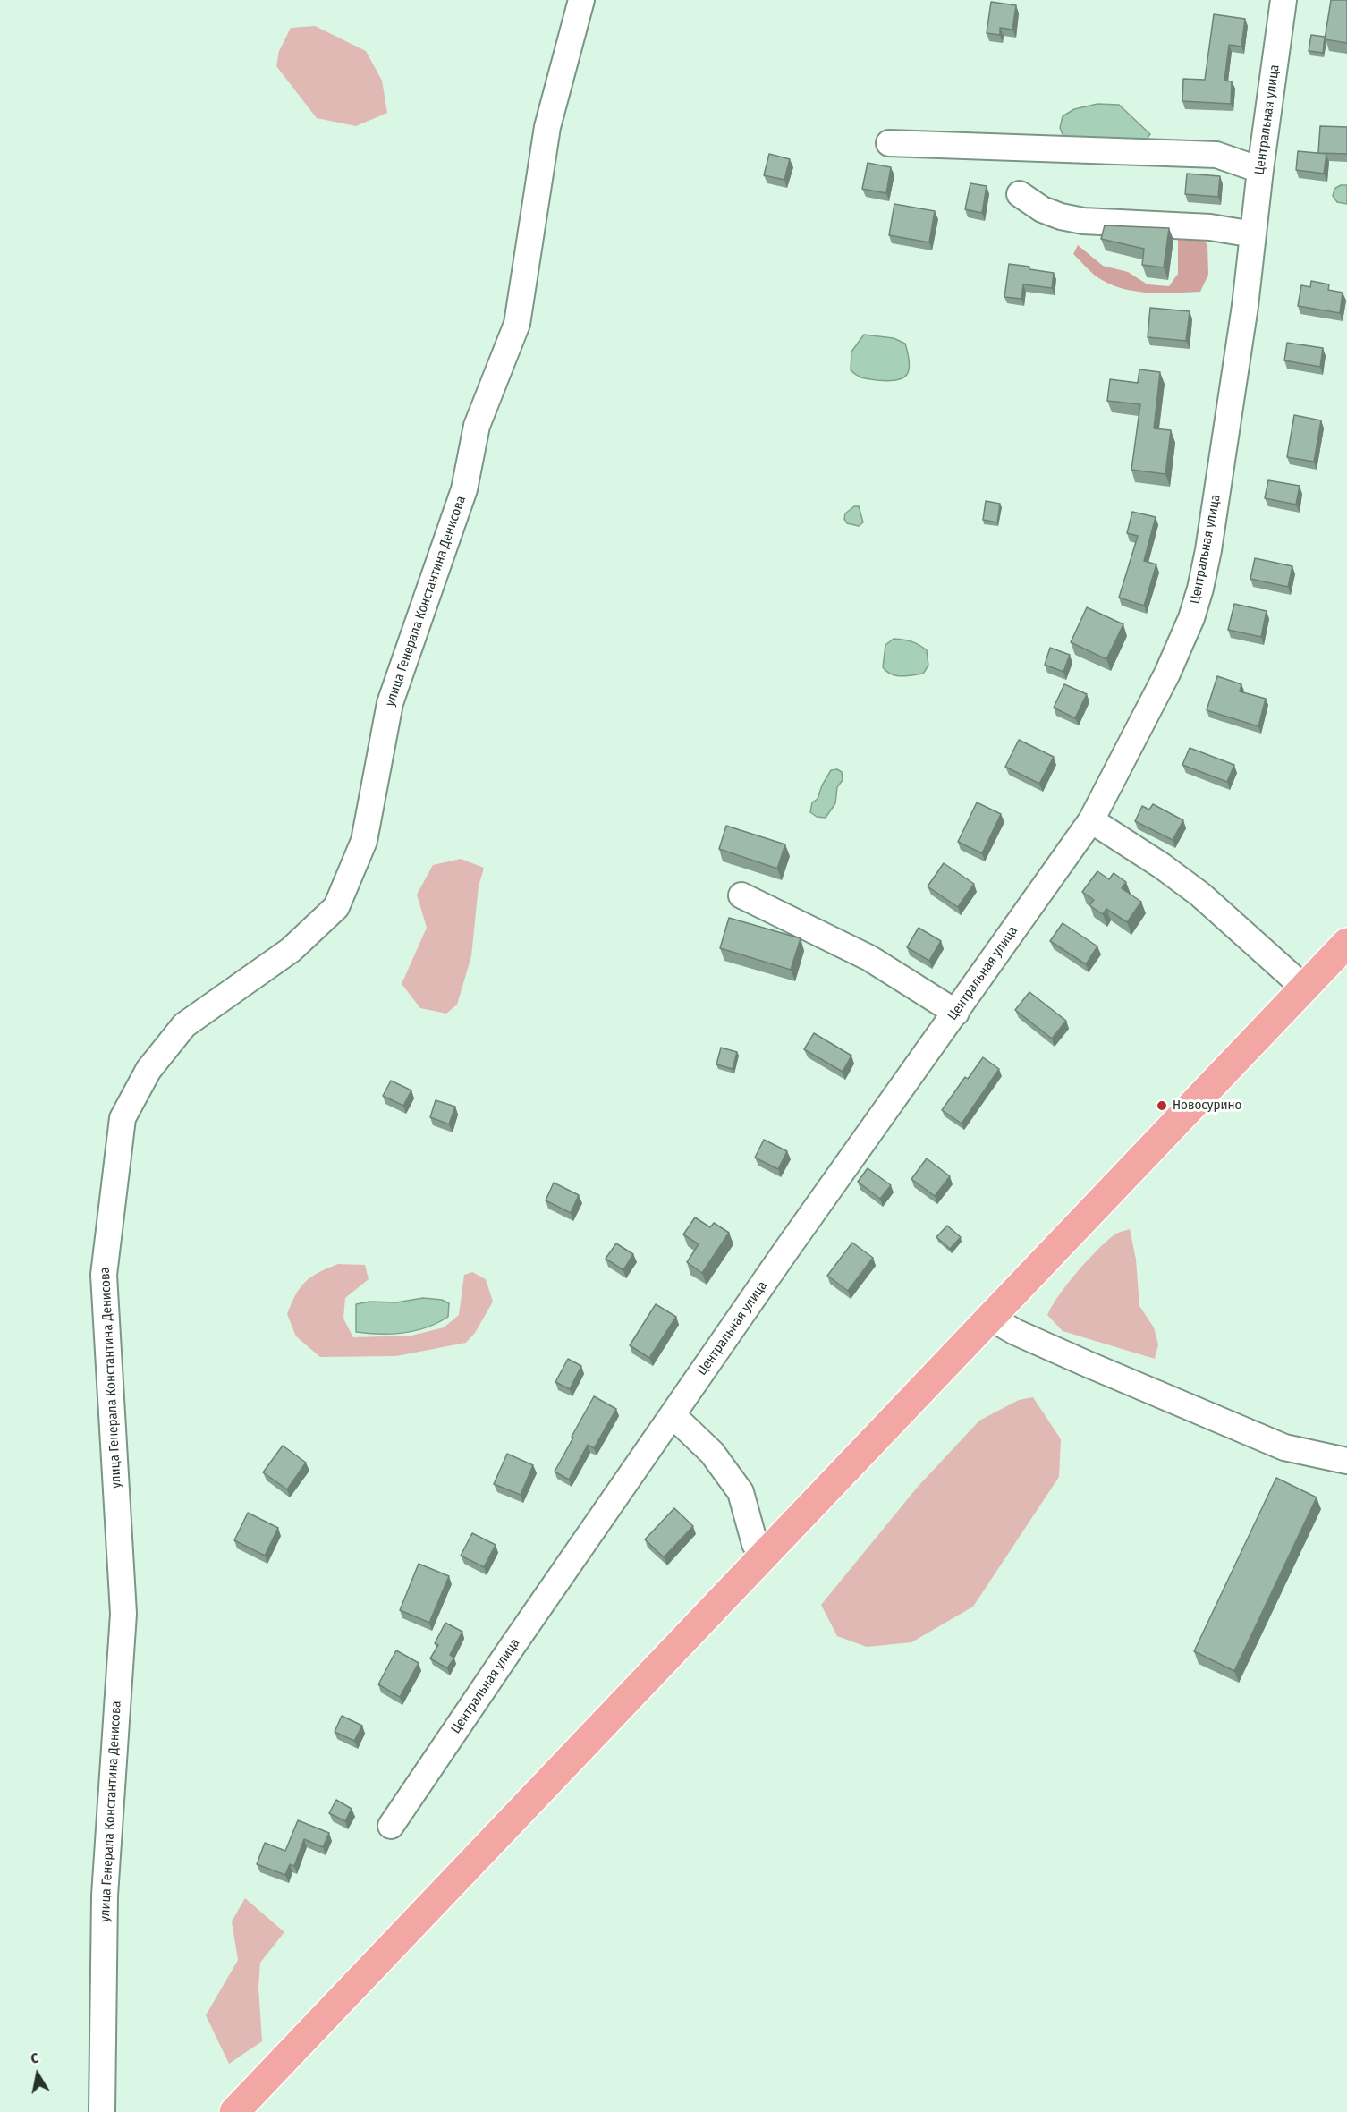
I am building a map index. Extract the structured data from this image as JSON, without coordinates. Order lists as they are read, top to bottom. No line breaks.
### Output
{"streets":{"street":["Центральная улица","улица Генерала Константина Денисова"]},"places":["Новосурино"],"north":"top"}
